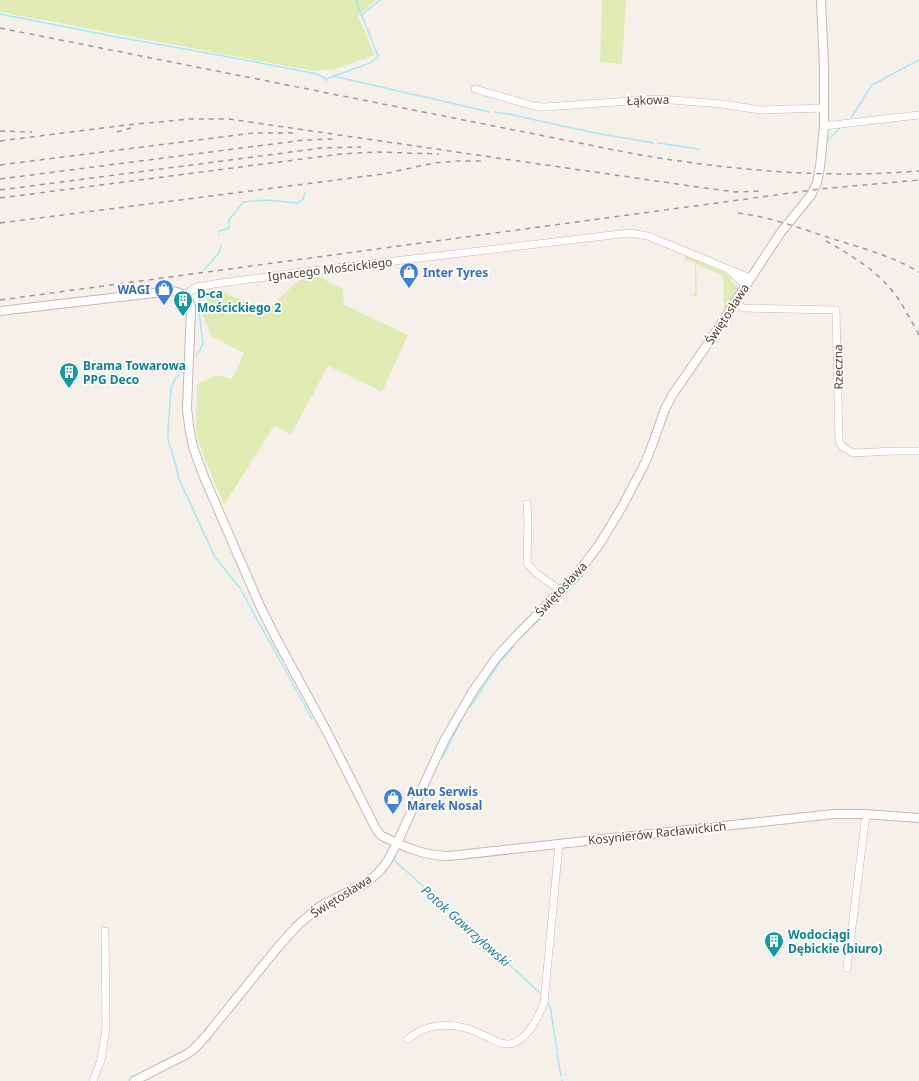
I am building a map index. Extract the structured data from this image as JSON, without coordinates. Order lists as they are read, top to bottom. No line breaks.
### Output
{"streets":{"street":["Łąkowa","Ignacego Mościckiego","Świętosława","Rzeczna","Kosynierów Racławickich"]},"crossings":[["Łąkowa","Świętosława"],["Ignacego Mościckiego","Świętosława"],["Ignacego Mościckiego","Kosynierów Racławickich"],["Świętosława","Rzeczna"],["Świętosława","Kosynierów Racławickich"]],"water":["Potok Gawrzyłowski"],"places":{"shop":["Inter Tyres","WAGI","Auto Serwis Marek Nosal"],"building":["D-ca Mościckiego 2","Brama Towarowa PPG Deco","Wodociągi Dębickie (biuro)"]}}
